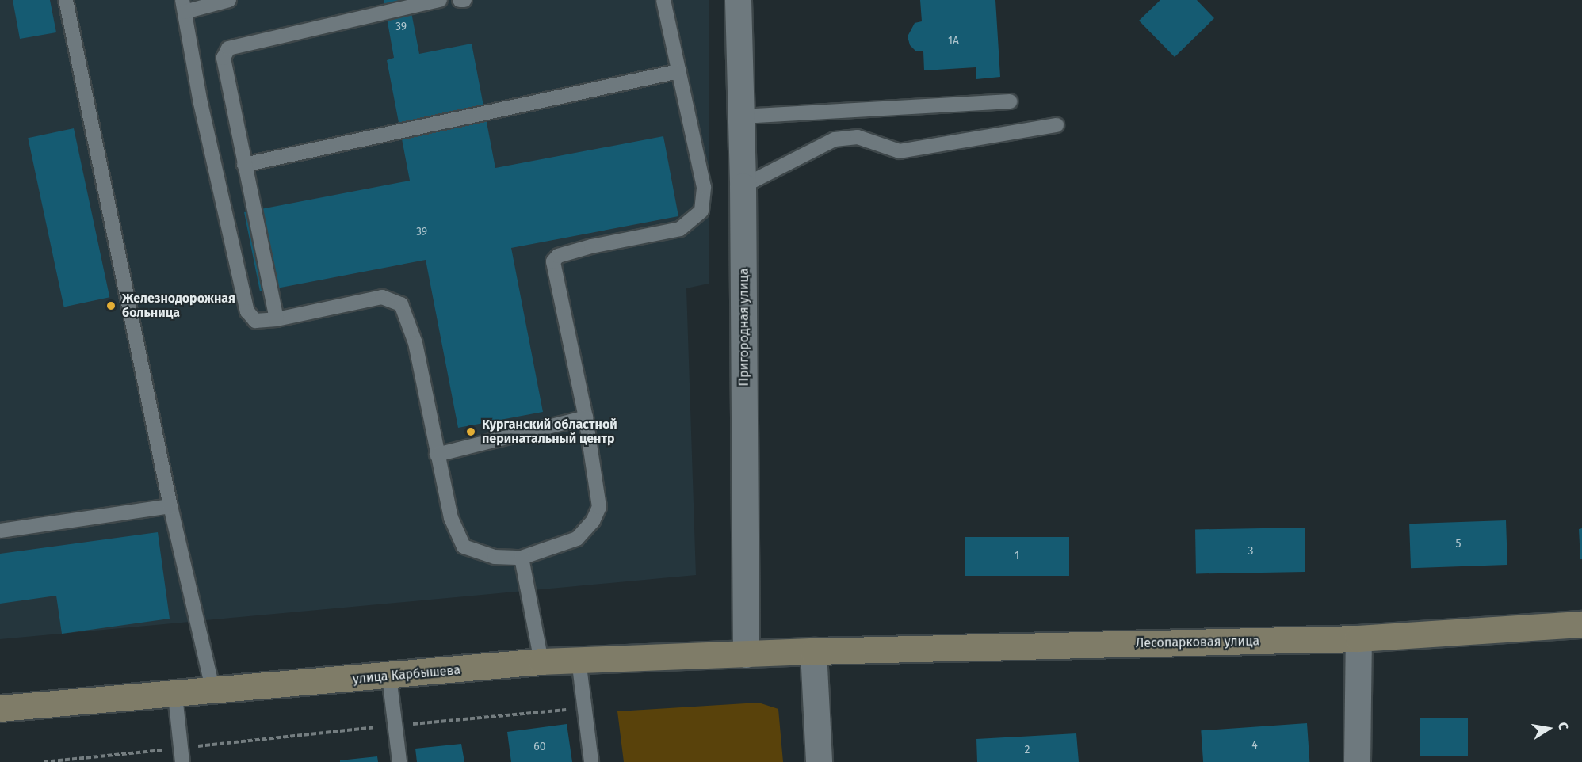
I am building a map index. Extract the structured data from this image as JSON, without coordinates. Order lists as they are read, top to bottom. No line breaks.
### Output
{"streets":{"main road":["Лесопарковая улица","улица Карбышева"],"street":["Пригородная улица"]},"crossings":[["Пригородная улица","улица Карбышева"],["Лесопарковая улица","улица Карбышева"]],"places":["Железнодорожная больница","Курганский областной перинатальный центр"],"house_numbers":["39","1А","39","5","3","1","4","60","2"],"north":"right"}
